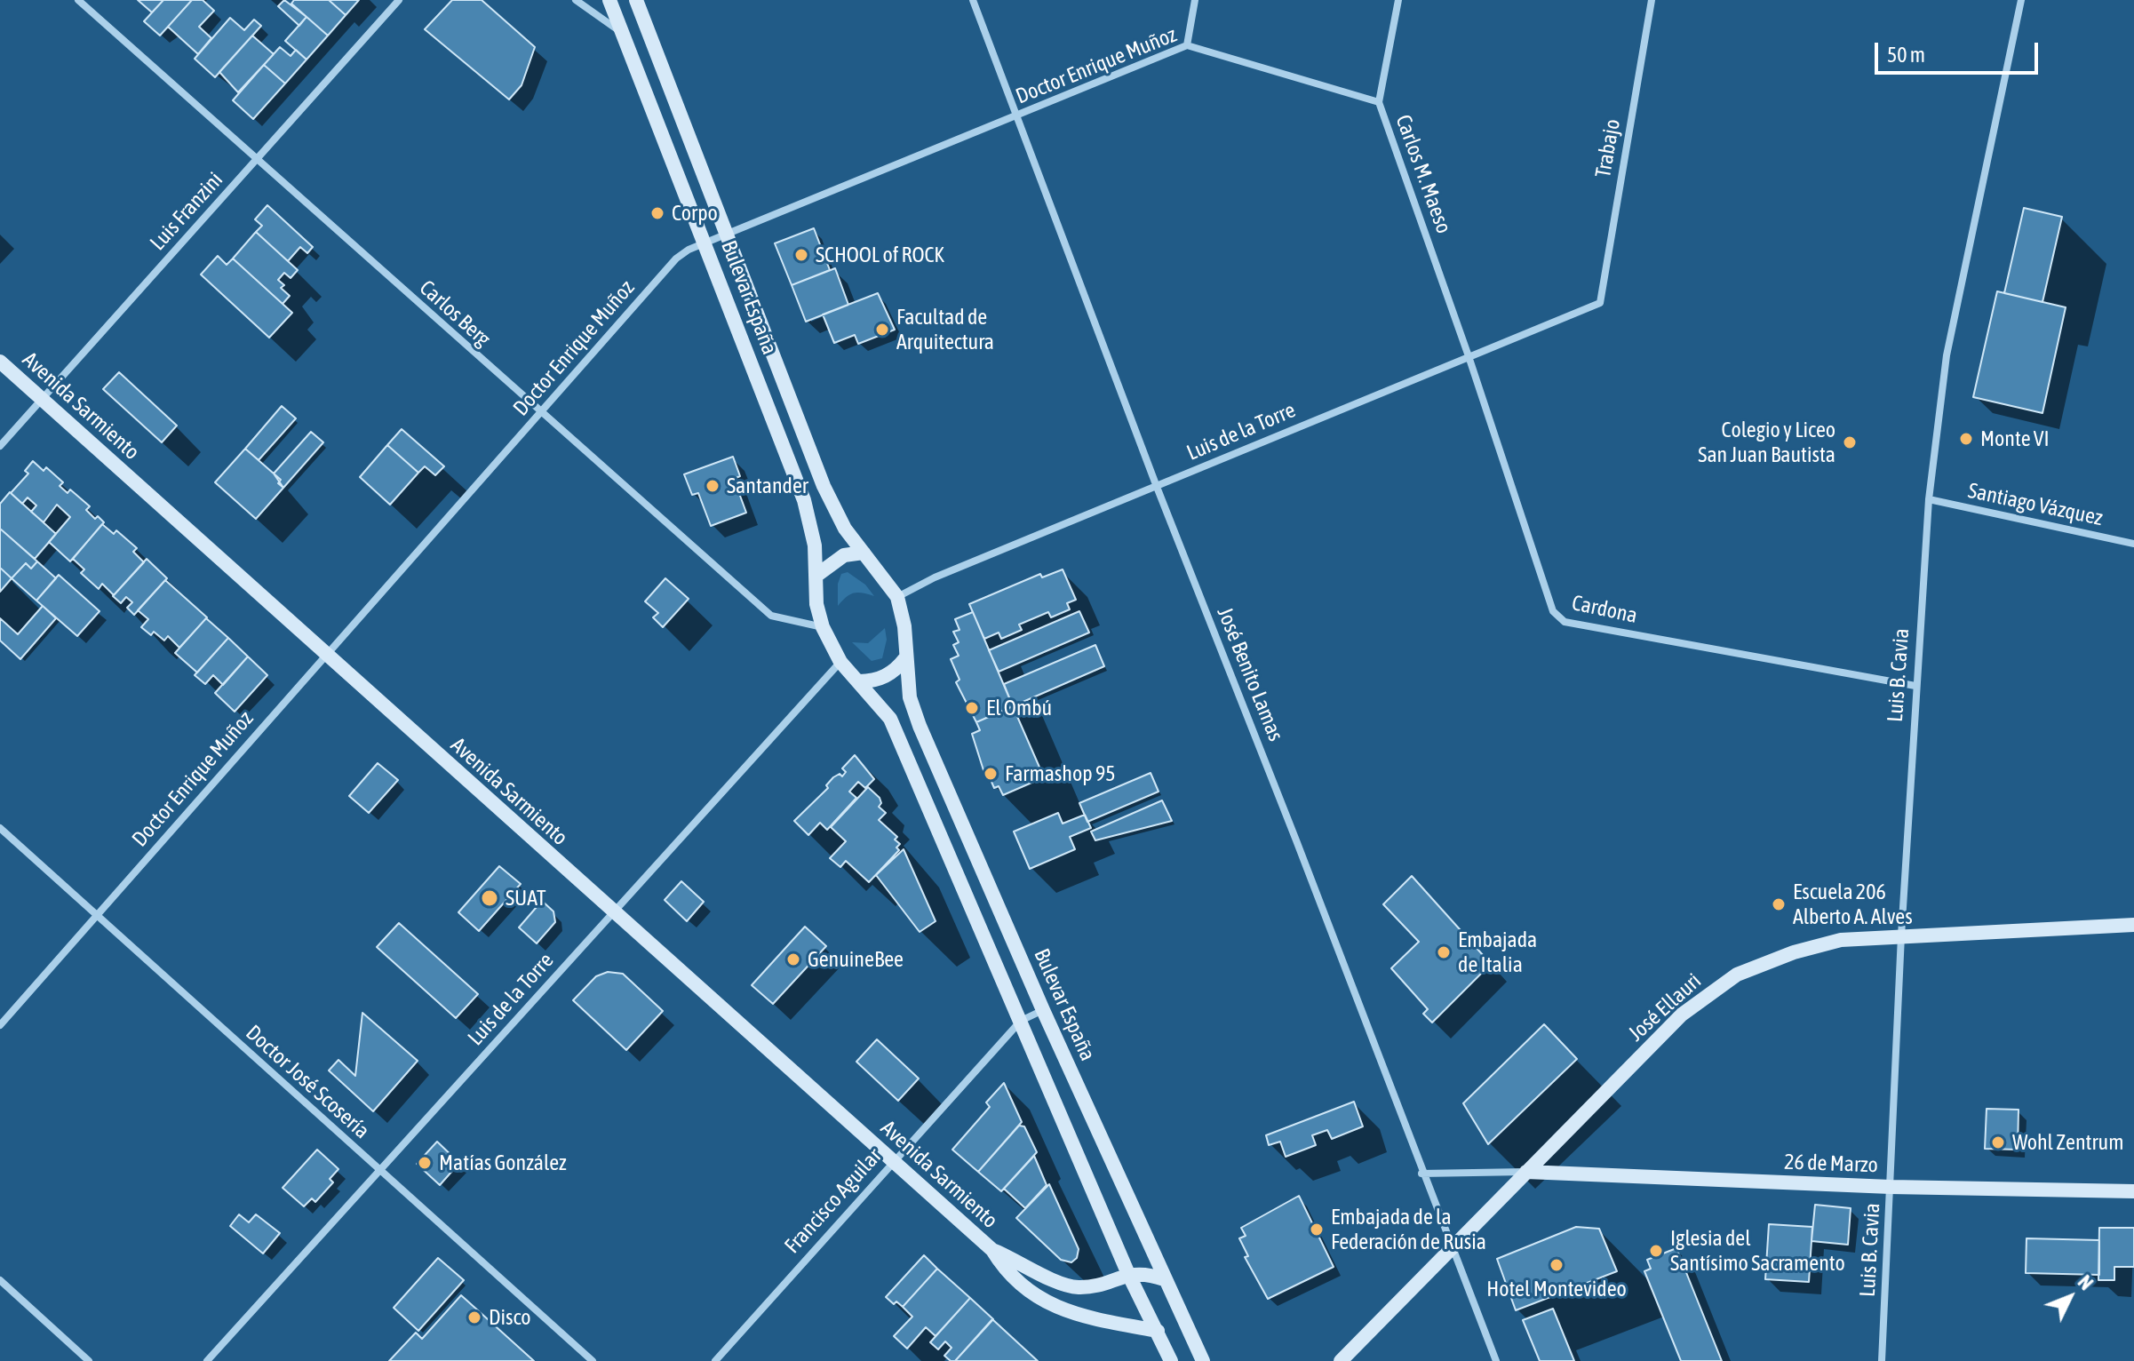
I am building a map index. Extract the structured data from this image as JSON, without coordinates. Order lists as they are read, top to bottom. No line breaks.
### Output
{"streets":{"street":["Doctor Enrique Muñoz","Trabajo","Carlos M. Maeso","Luis Franzini","Bulevar España","Carlos Berg","Avenida Sarmiento","Luis de la Torre","Santiago Vázquez","Cardona","José Benito Lamas","Luis B. Cavia","José Ellauri","Doctor José Scosería","26 de Marzo","Francisco Aguilar"]},"crossings":[["Doctor Enrique Muñoz","Carlos M. Maeso"],["Doctor Enrique Muñoz","Bulevar España"],["Doctor Enrique Muñoz","Carlos Berg"],["Doctor Enrique Muñoz","Avenida Sarmiento"],["Doctor Enrique Muñoz","José Benito Lamas"],["Doctor Enrique Muñoz","Doctor José Scosería"],["Trabajo","Luis de la Torre"],["Carlos M. Maeso","Luis de la Torre"],["Carlos M. Maeso","Cardona"],["Luis Franzini","Carlos Berg"],["Luis Franzini","Avenida Sarmiento"],["Bulevar España","Carlos Berg"],["Bulevar España","Avenida Sarmiento"],["Bulevar España","Luis de la Torre"],["Bulevar España","Francisco Aguilar"],["Carlos Berg","Luis de la Torre"],["Avenida Sarmiento","Luis de la Torre"],["Avenida Sarmiento","Francisco Aguilar"],["Luis de la Torre","Cardona"],["Luis de la Torre","José Benito Lamas"],["Luis de la Torre","Doctor José Scosería"],["Santiago Vázquez","Luis B. Cavia"],["Cardona","Luis B. Cavia"],["José Benito Lamas","José Ellauri"],["Luis B. Cavia","José Ellauri"],["Luis B. Cavia","26 de Marzo"],["José Ellauri","26 de Marzo"]],"places":["Corpo","SCHOOL of ROCK","Facultad de Arquitectura","Monte VI","Colegio y Liceo San Juan Bautista","Santander","El Ombú","Farmashop 95","SUAT","Escuela 206 Alberto A. Alves","Embajada de Italia","GenuineBee","Wohl Zentrum","Matías González","Embajada de la Federación de Rusia","Iglesia del Santísimo Sacramento","Hotel Montevideo","Disco"],"scale_bar":"50 m","north":"top right"}
